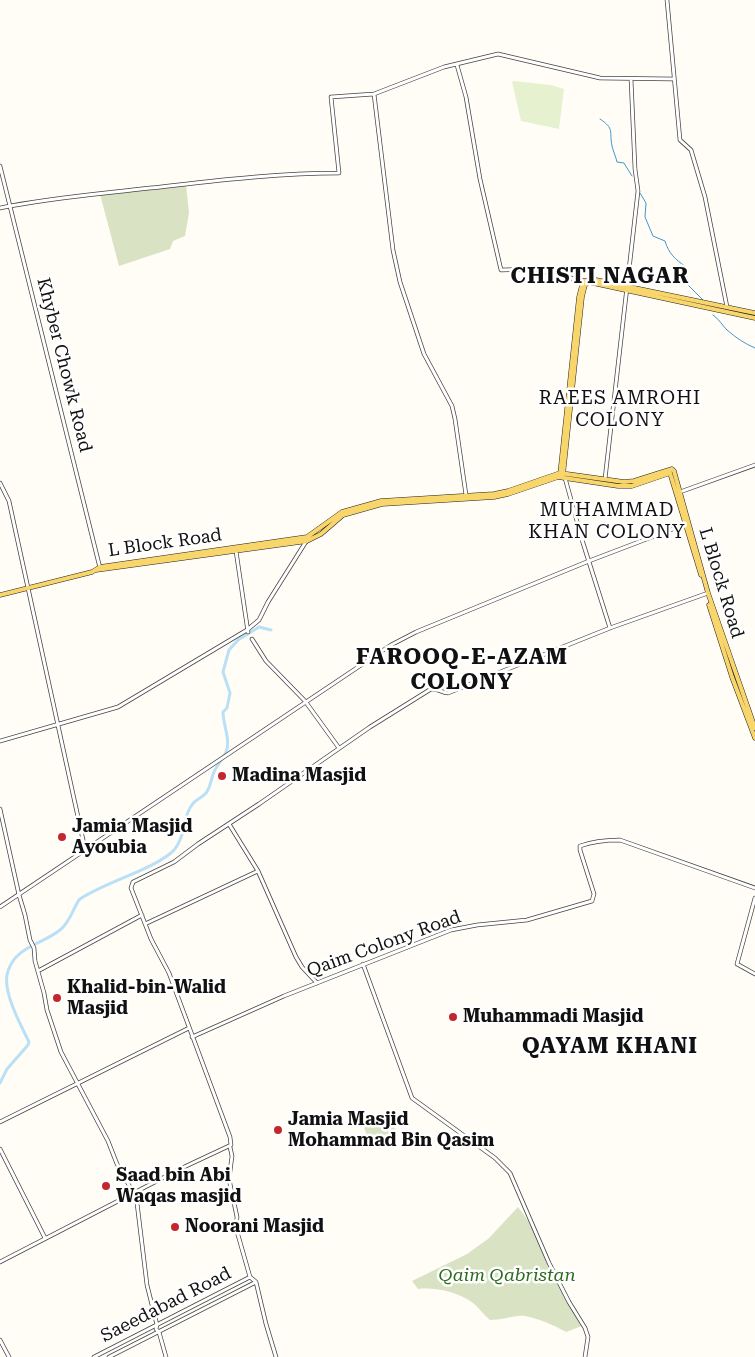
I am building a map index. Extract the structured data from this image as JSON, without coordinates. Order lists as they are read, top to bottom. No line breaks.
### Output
{"streets":{"main road":["L Block Road"],"street":["Khyber Chowk Road","Qaim Colony Road","Saeedabad Road"]},"crossings":[["Khyber Chowk Road","L Block Road"]],"districts":["CHISTI NAGAR","RAEES AMROHI COLONY","MUHAMMAD KHAN COLONY","FAROOQ-E-AZAM COLONY","QAYAM KHANI"],"parks":["Qaim Qabristan"],"places":["Madina Masjid","Jamia Masjid Ayoubia","Khalid-bin-Walid Masjid","Muhammadi Masjid","Jamia Masjid Mohammad Bin Qasim","Saad bin Abi Waqas masjid","Noorani Masjid"]}
